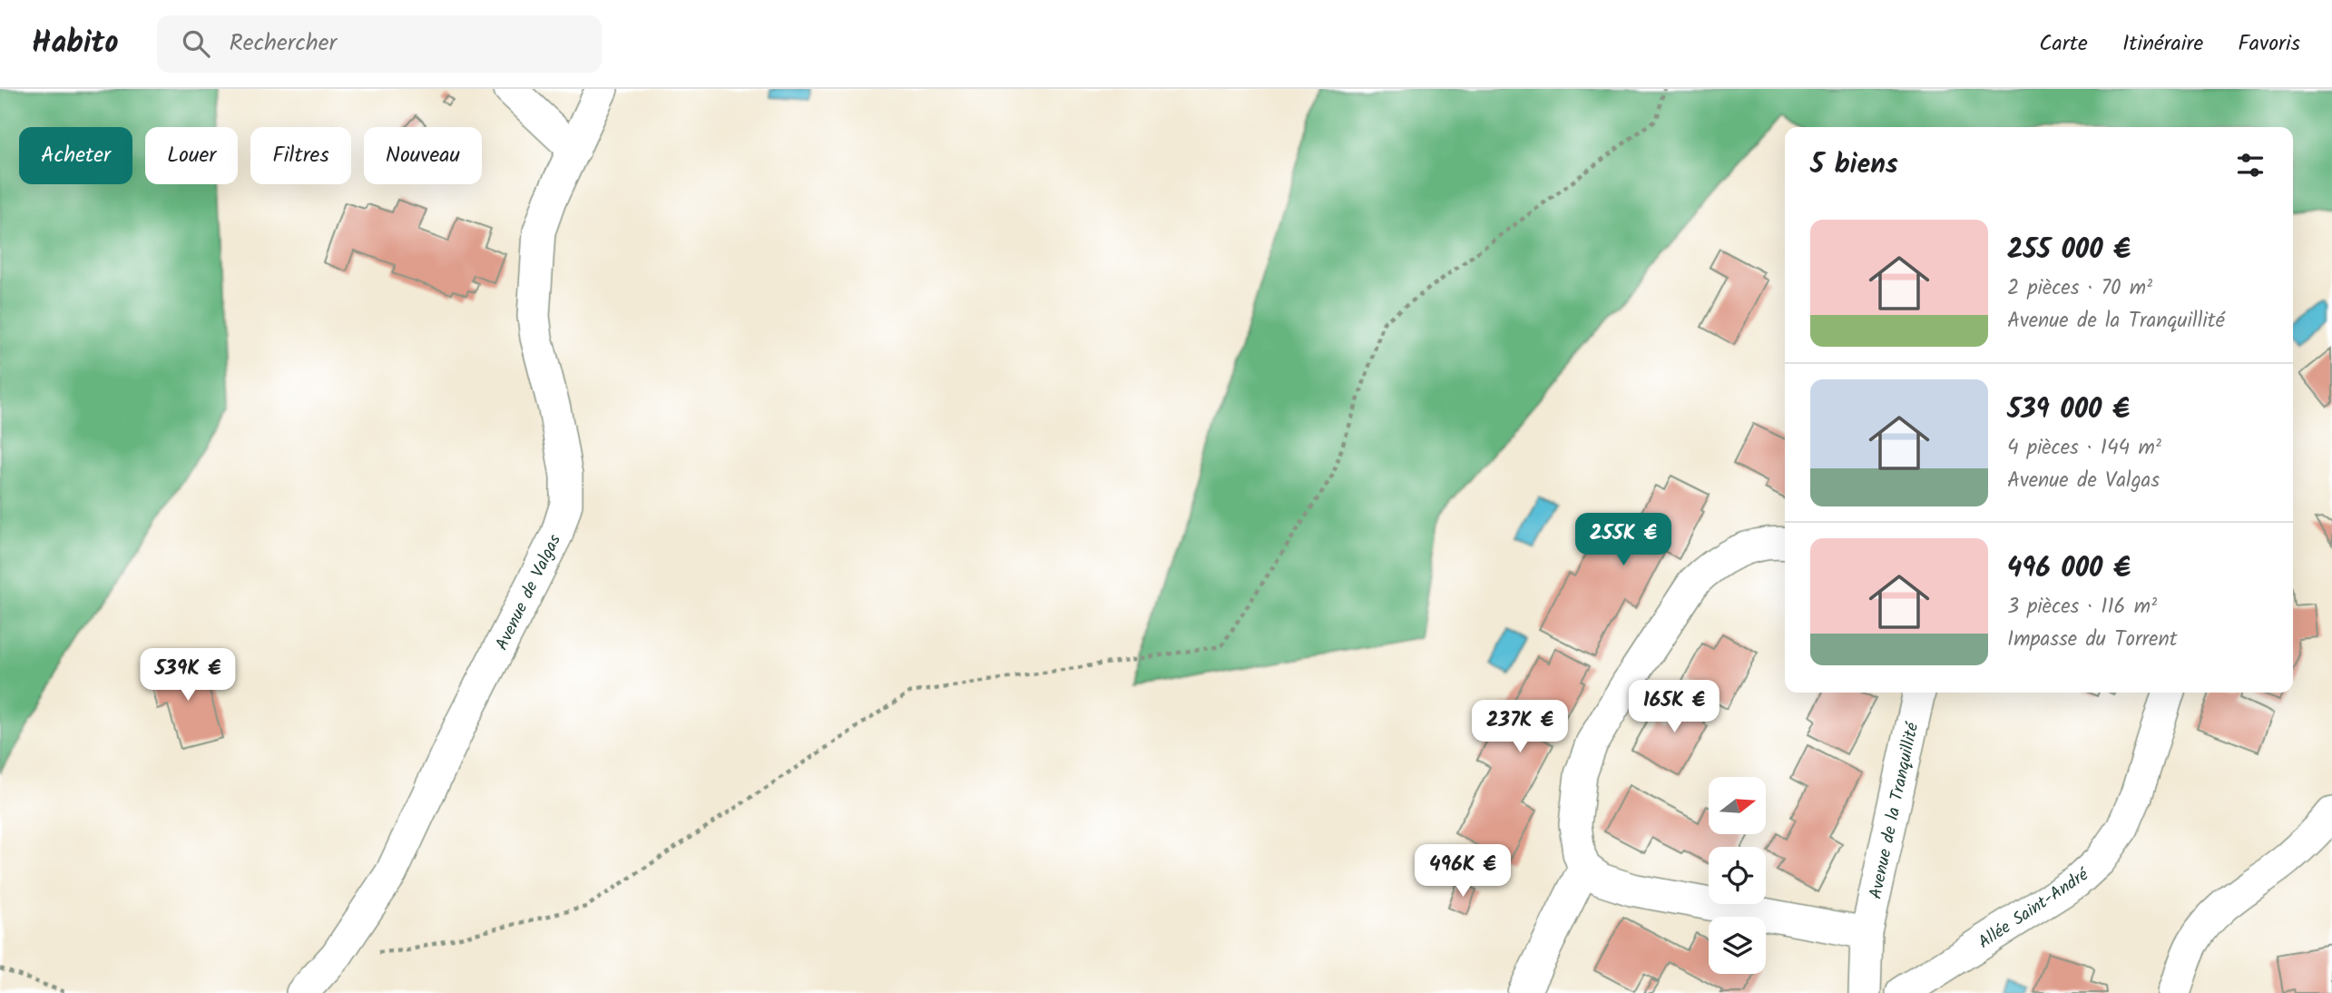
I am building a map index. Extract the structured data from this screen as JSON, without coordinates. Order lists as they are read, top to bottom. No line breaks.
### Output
{"streets":{"street":["Avenue de Valgas","Avenue de la Tranquillité","Allée Saint-André"]},"north":"right","page":{"header":"Habito","search":"Rechercher","nav":["Carte","Itinéraire","Favoris"],"chip":["Acheter","Louer","Filtres","Nouveau"],"heading":"5 biens","list":[{"name":"255 000 €","note":"2 pièces · 70 m² · Avenue de la Tranquillité"},{"name":"539 000 €","note":"4 pièces · 144 m² · Avenue de Valgas"},{"name":"496 000 €","note":"3 pièces · 116 m² · Impasse du Torrent"}],"price":["255K €","539K €","165K €","237K €","496K €"]}}
